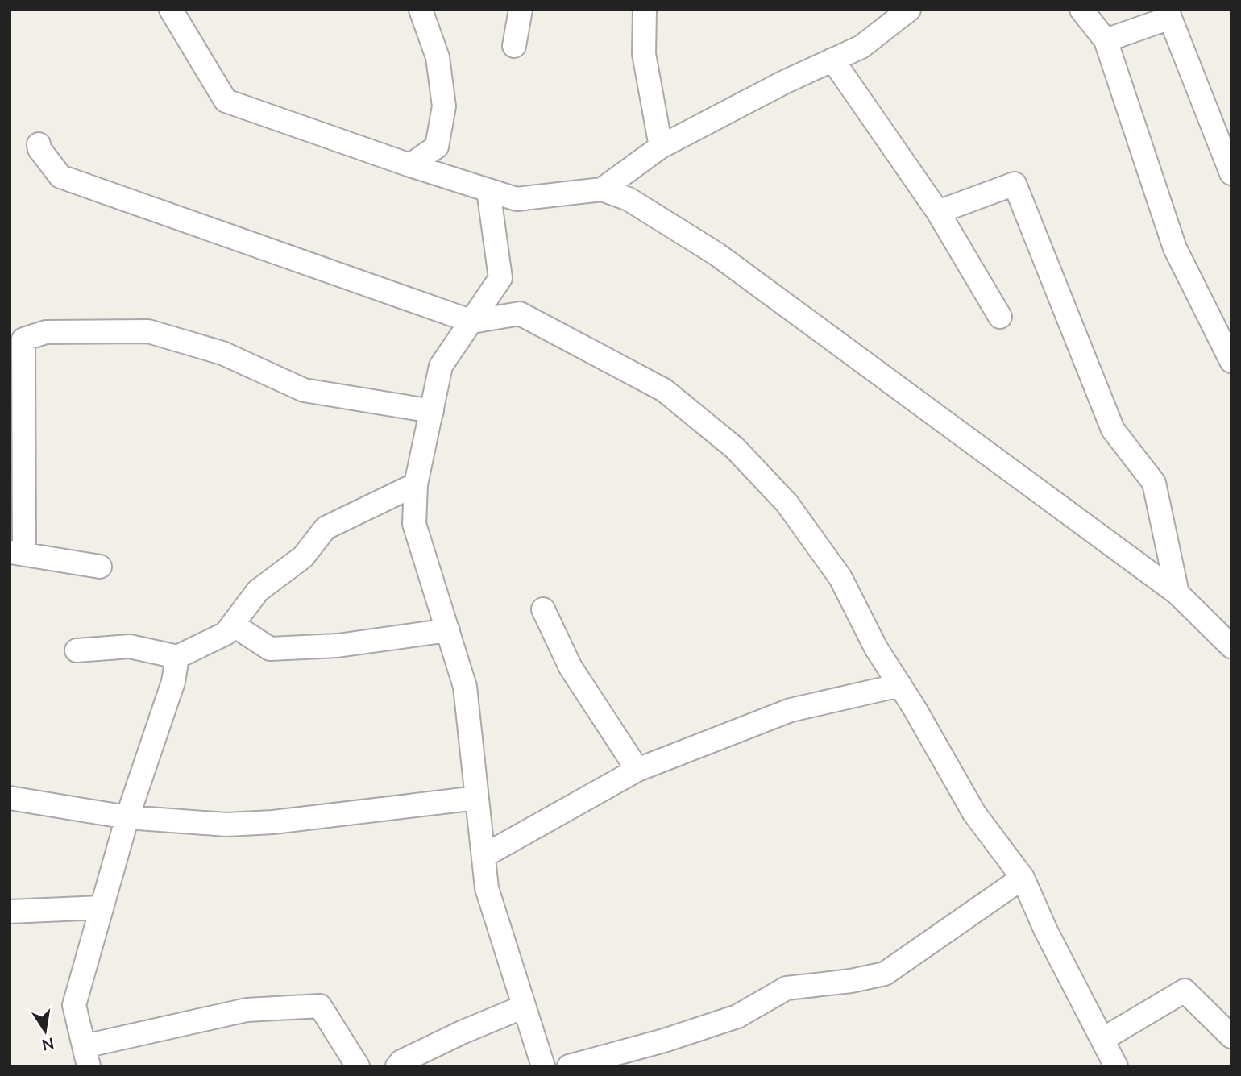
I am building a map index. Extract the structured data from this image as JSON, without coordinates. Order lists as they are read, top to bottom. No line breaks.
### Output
{"north":"bottom"}
